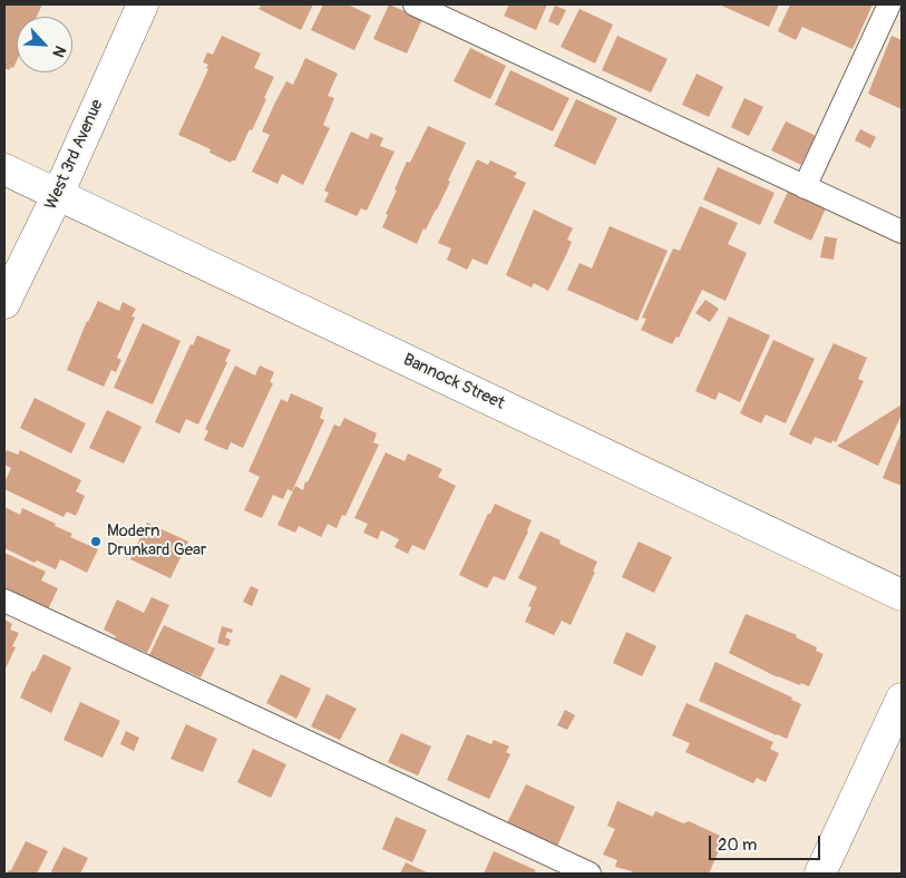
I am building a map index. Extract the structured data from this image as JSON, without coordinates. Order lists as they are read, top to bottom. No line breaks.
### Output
{"streets":{"street":["West 3rd Avenue","Bannock Street"]},"crossings":[["West 3rd Avenue","Bannock Street"]],"places":["Modern Drunkard Gear"],"scale_bar":"20 m","north":"bottom right"}
